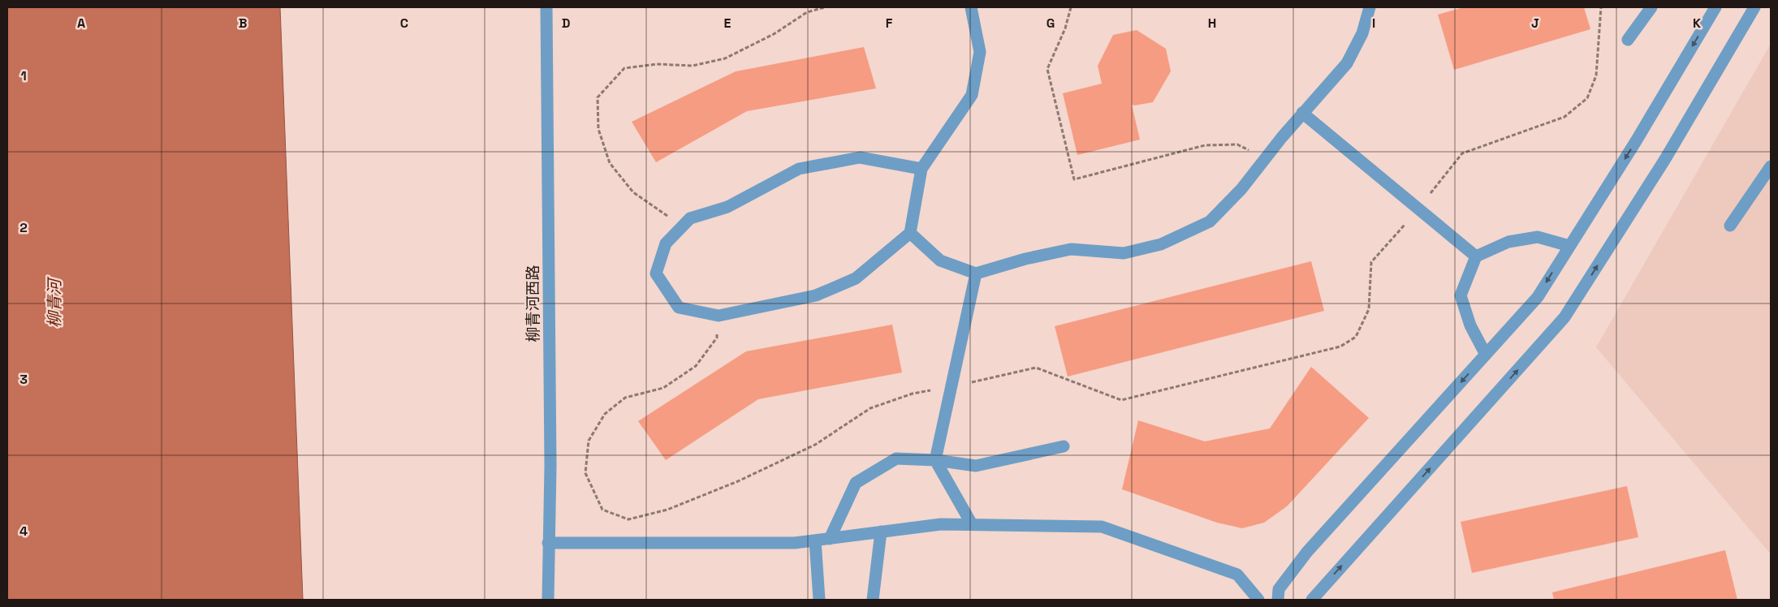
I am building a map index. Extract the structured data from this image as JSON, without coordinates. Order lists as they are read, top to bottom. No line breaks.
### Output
{"streets":{"street":["柳青河西路"]},"water":["柳青河"],"grid":{"columns":["A","B","C","D","E","F","G","H","I","J","K"],"rows":["1","2","3","4"]}}
